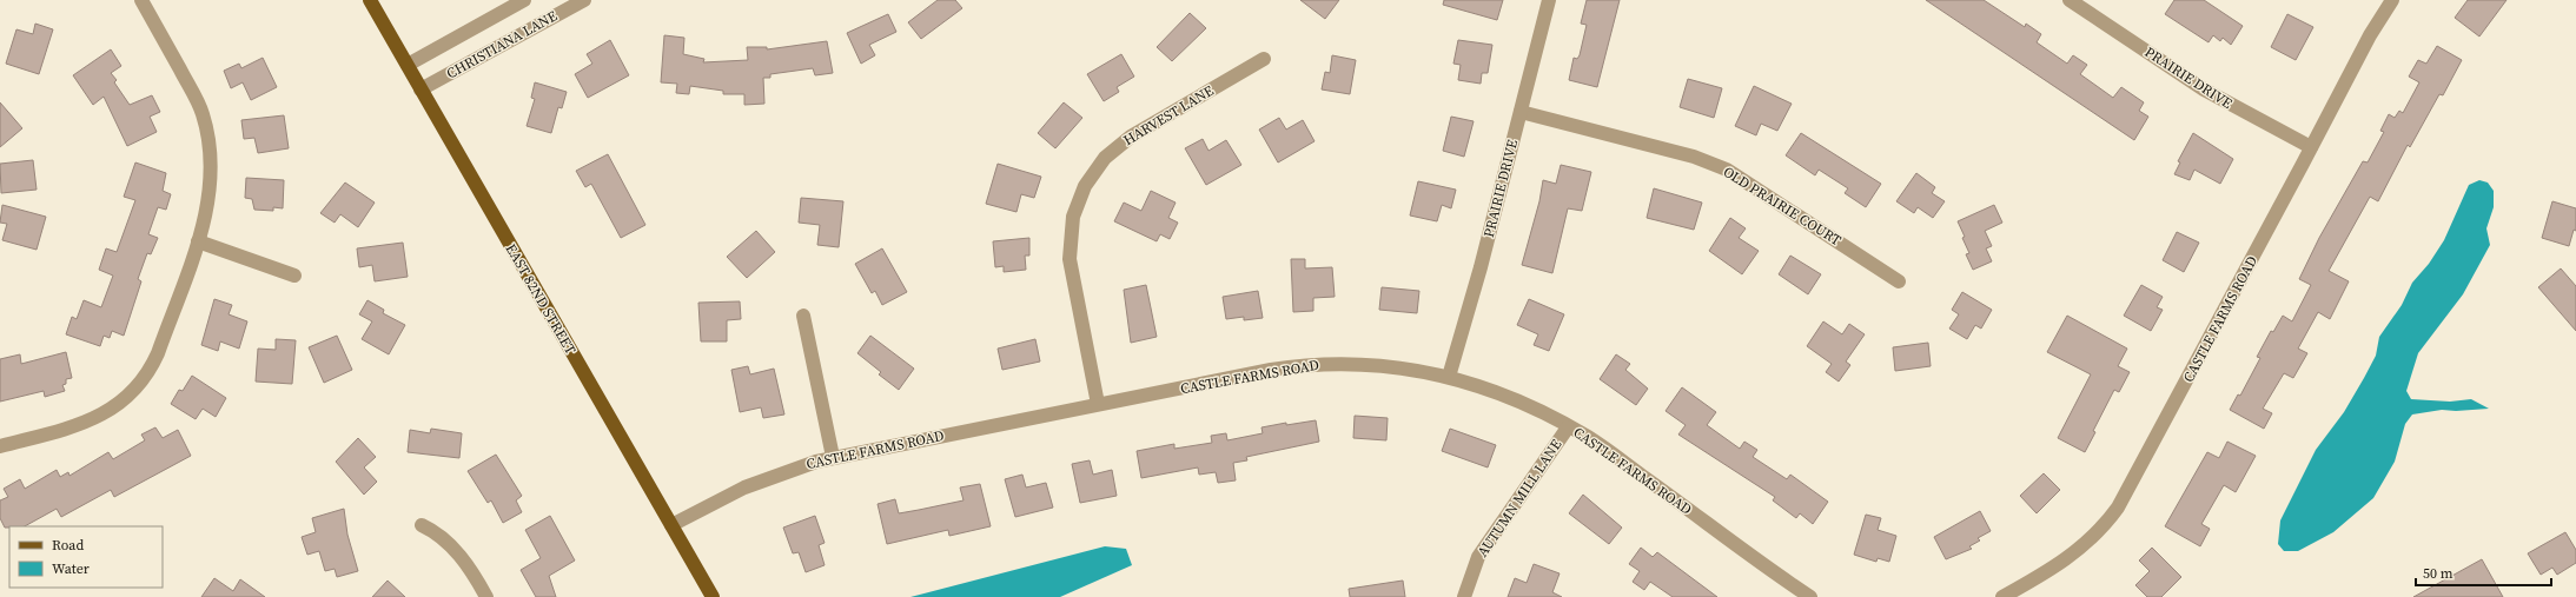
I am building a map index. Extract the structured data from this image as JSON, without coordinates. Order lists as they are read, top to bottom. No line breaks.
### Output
{"streets":{"main road":["EAST 82ND STREET"],"street":["CHRISTIANA LANE","PRAIRIE DRIVE","HARVEST LANE","OLD PRAIRIE COURT","CASTLE FARMS ROAD","AUTUMN MILL LANE"]},"crossings":[["CHRISTIANA LANE","EAST 82ND STREET"],["PRAIRIE DRIVE","OLD PRAIRIE COURT"],["PRAIRIE DRIVE","CASTLE FARMS ROAD"],["HARVEST LANE","CASTLE FARMS ROAD"],["EAST 82ND STREET","CASTLE FARMS ROAD"],["CASTLE FARMS ROAD","AUTUMN MILL LANE"]],"legend":["Road","Water"],"scale_bar":"50 m"}
